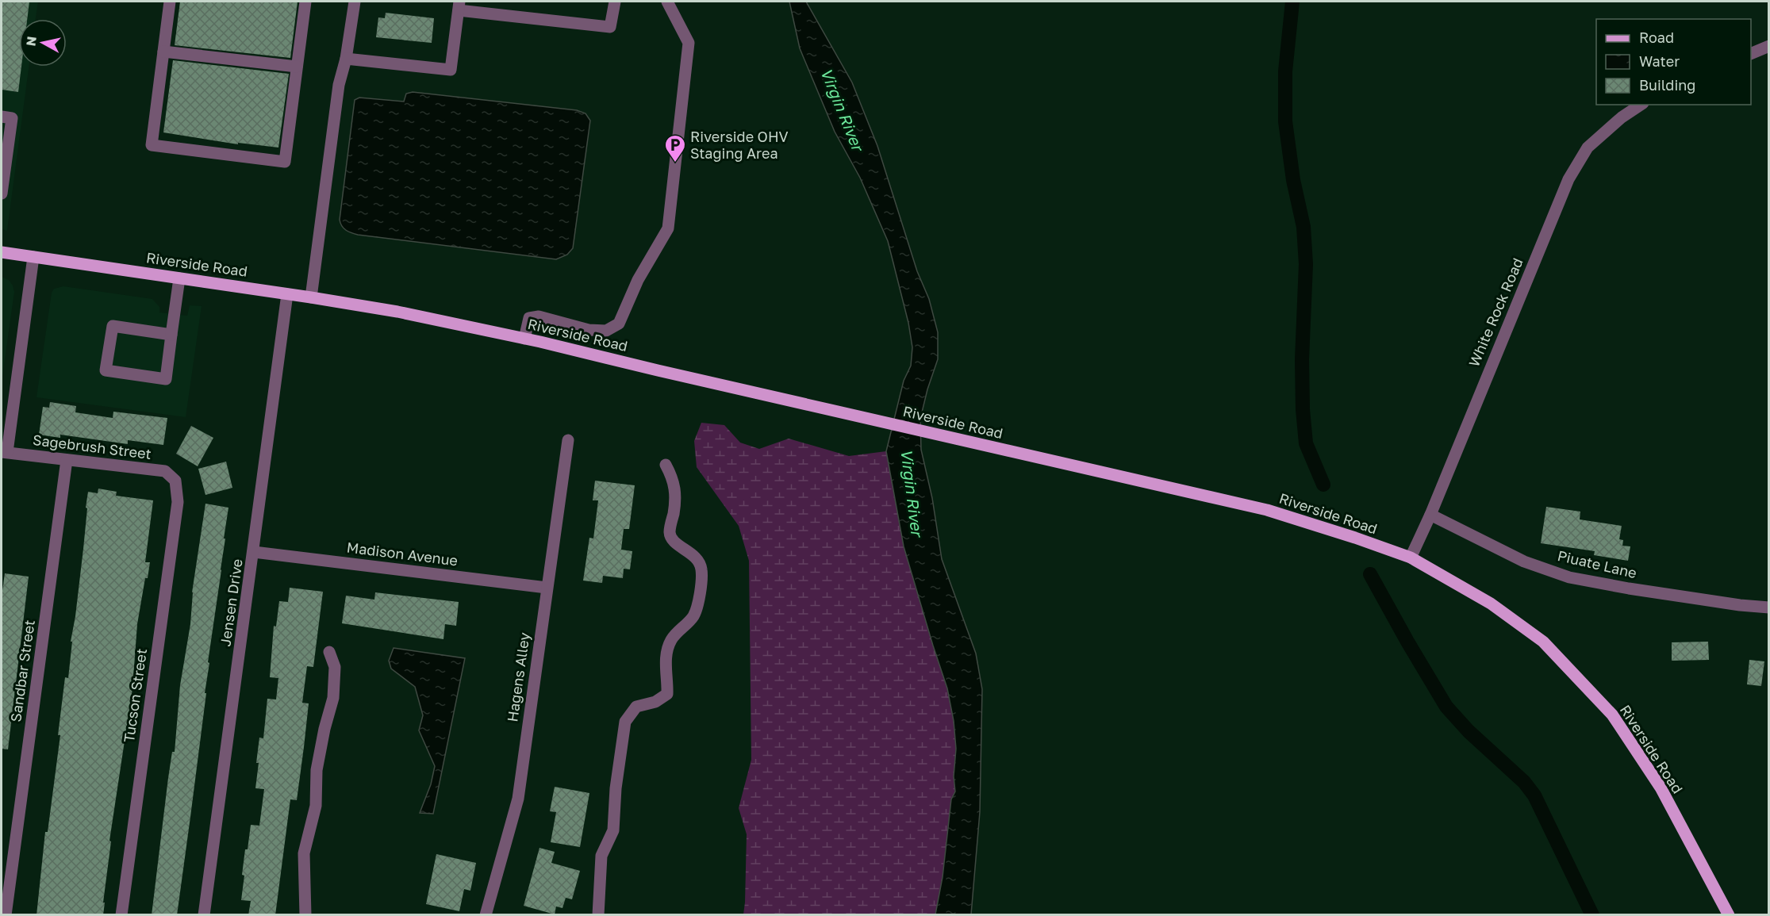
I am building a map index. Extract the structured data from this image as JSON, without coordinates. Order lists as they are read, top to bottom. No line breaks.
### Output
{"streets":{"main road":["Riverside Road"],"street":["White Rock Road","Sagebrush Street","Madison Avenue","Piuate Lane","Jensen Drive","Sandbar Street","Hagens Alley","Tucson Street"]},"crossings":[["Riverside Road","White Rock Road"],["Riverside Road","Jensen Drive"],["White Rock Road","Piuate Lane"],["Sagebrush Street","Sandbar Street"],["Sagebrush Street","Tucson Street"],["Madison Avenue","Jensen Drive"],["Madison Avenue","Hagens Alley"]],"water":["Virgin River"],"places":{"parking":["Riverside OHV Staging Area"]},"legend":["Road","Water","Building"],"north":"left"}
